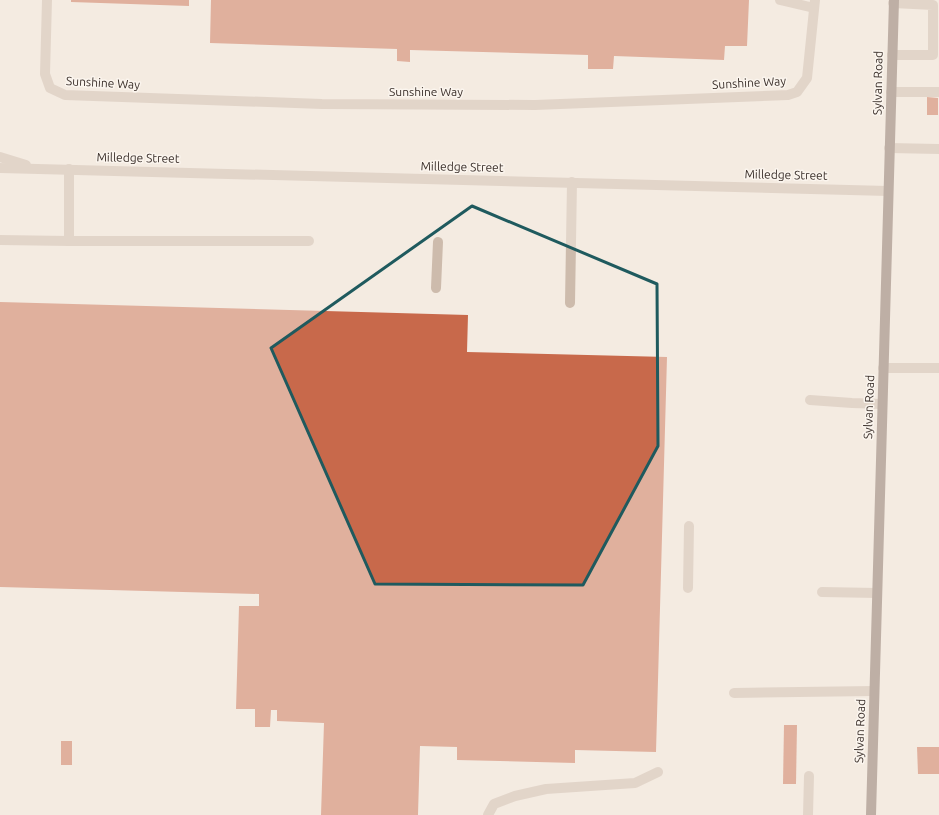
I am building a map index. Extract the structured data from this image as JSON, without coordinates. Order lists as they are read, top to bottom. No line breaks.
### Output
{"streets":{"main road":["Sylvan Road"],"street":["Sunshine Way","Milledge Street"]},"crossings":[["Sylvan Road","Milledge Street"]]}
